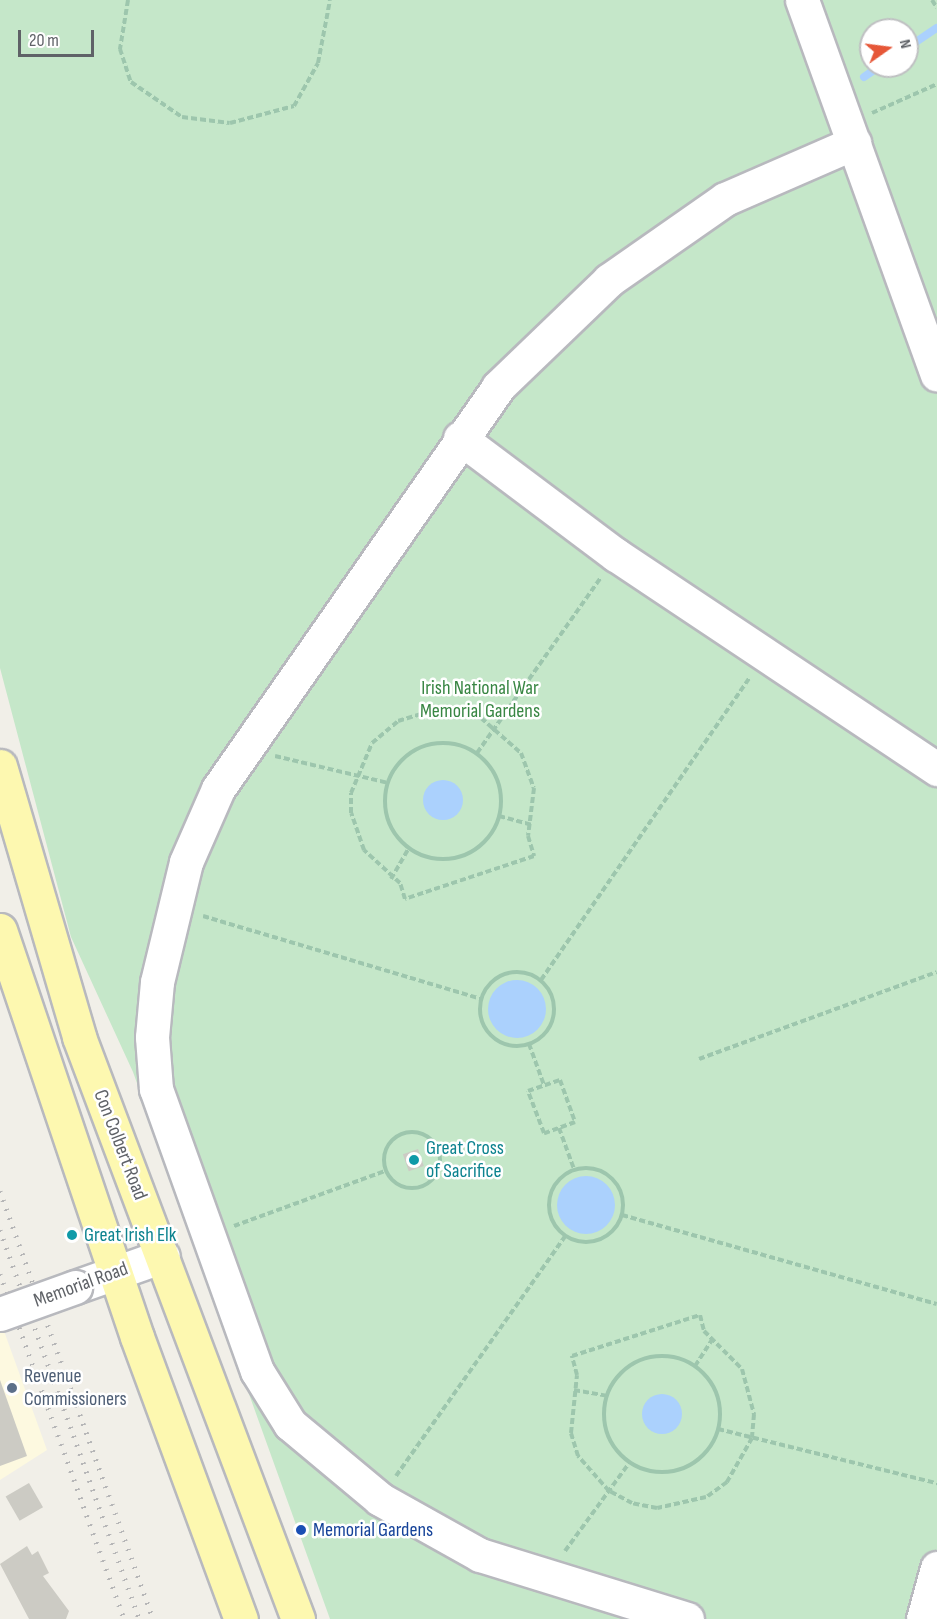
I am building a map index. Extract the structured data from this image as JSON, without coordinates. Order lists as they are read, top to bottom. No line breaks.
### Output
{"streets":{"main road":["Con Colbert Road"],"street":["Memorial Road"]},"crossings":[["Con Colbert Road","Memorial Road"]],"parks":["Irish National War Memorial Gardens"],"places":["Great Cross of Sacrifice","Great Irish Elk","Revenue Commissioners","Memorial Gardens"],"scale_bar":"20 m","north":"right"}
